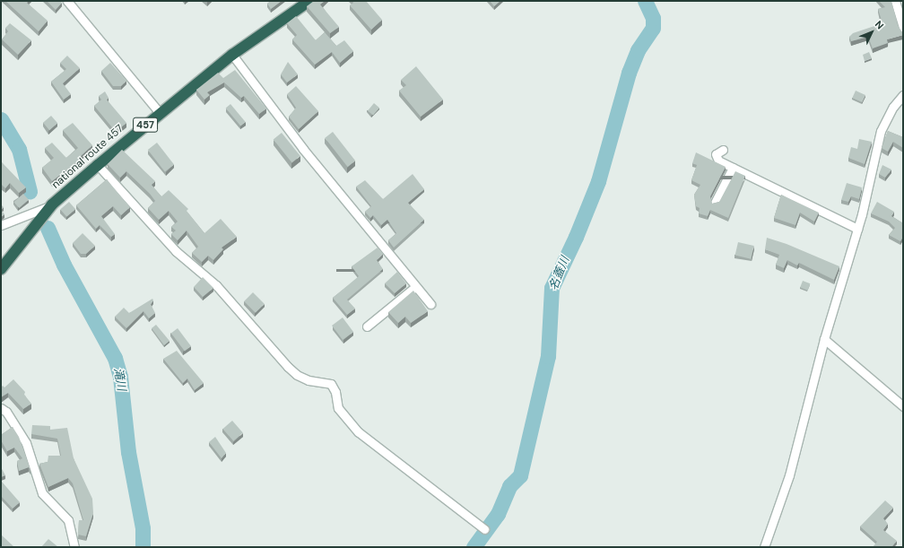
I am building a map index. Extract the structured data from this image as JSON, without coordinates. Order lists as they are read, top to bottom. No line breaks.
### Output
{"streets":{"highway":["457","national route 457"]},"water":["名蓋川","滝川"],"north":"top right"}
